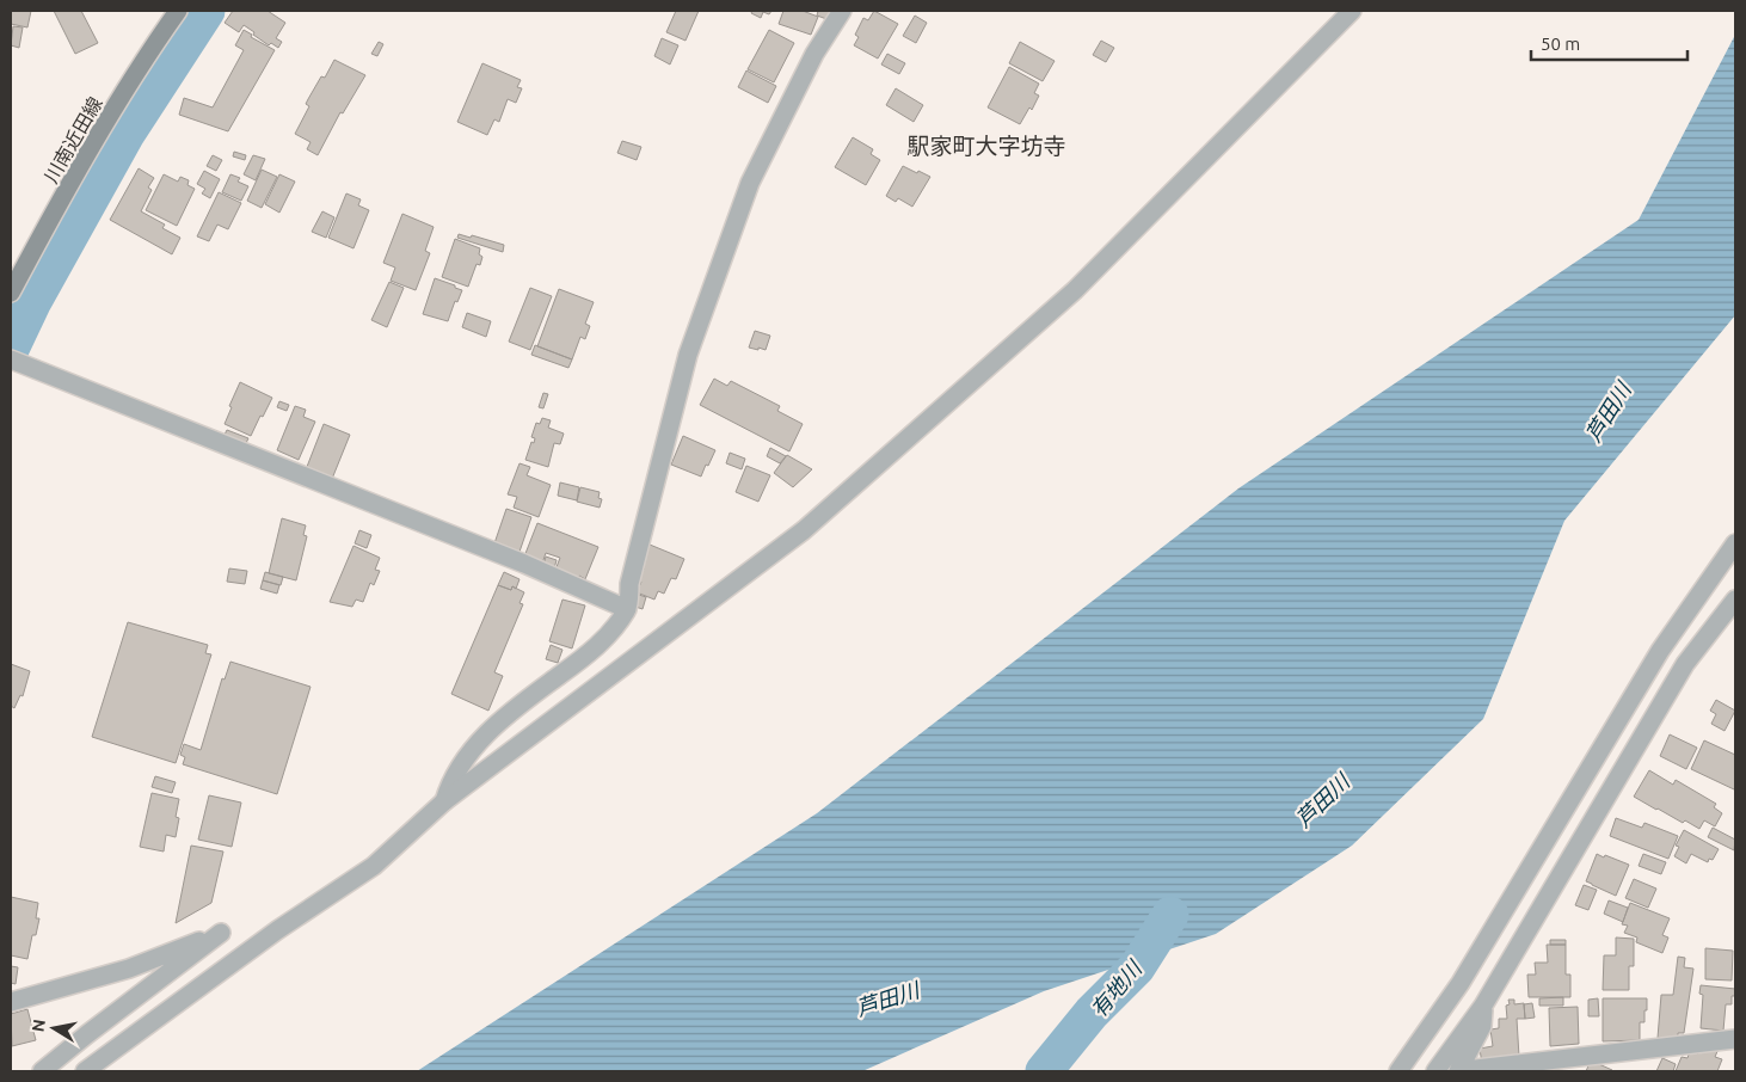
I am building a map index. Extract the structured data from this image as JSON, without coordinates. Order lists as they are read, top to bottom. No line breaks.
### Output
{"streets":{"main road":["川南近田線"]},"districts":["駅家町大字坊寺"],"water":["芦田川","有地川"],"scale_bar":"50 m","north":"left"}
